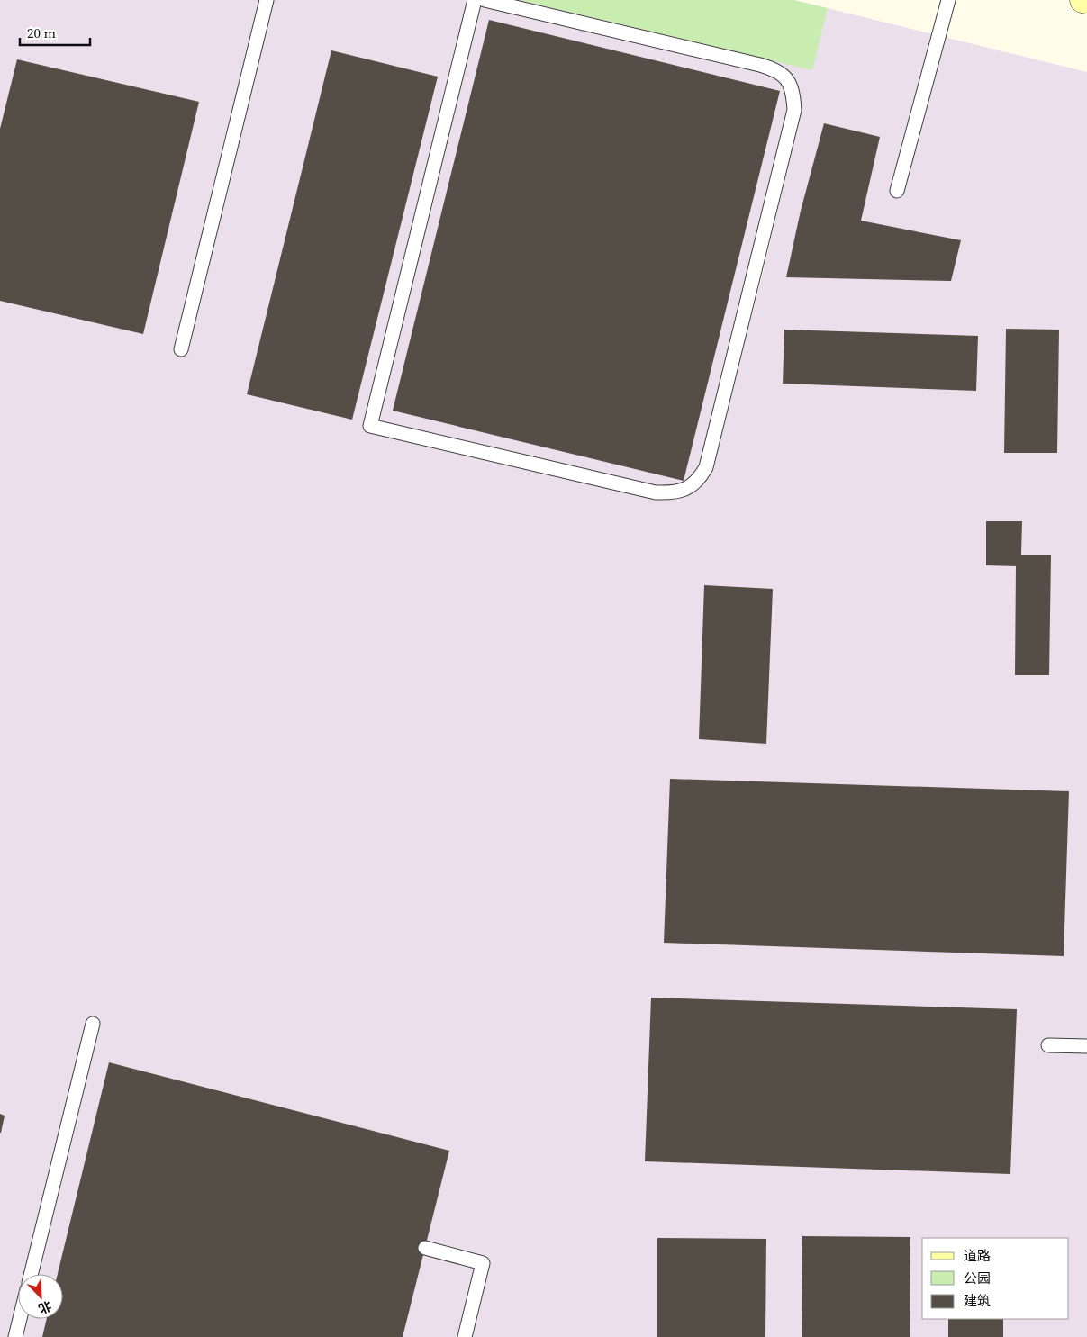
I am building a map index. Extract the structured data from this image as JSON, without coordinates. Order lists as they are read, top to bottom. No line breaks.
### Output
{"legend":["道路","公园","建筑"],"scale_bar":"20 m","north":"bottom right"}
